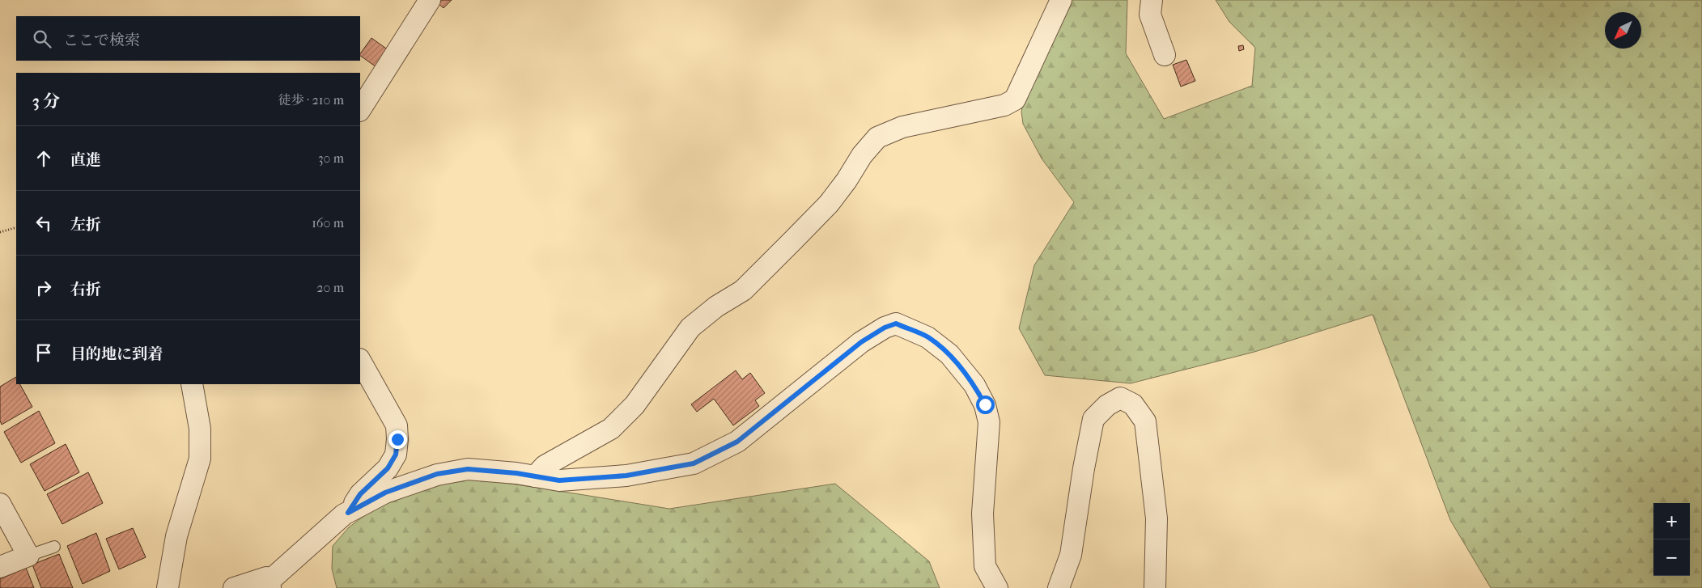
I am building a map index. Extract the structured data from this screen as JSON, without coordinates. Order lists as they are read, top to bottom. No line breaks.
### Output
{"north":"bottom left","page":{"search":"ここで検索","heading":["3 分","徒歩 · 210 m"],"list":[["直進","30 m"],["左折","160 m"],["右折","20 m"],"目的地に到着"],"map_buttons":["+","−"]}}
